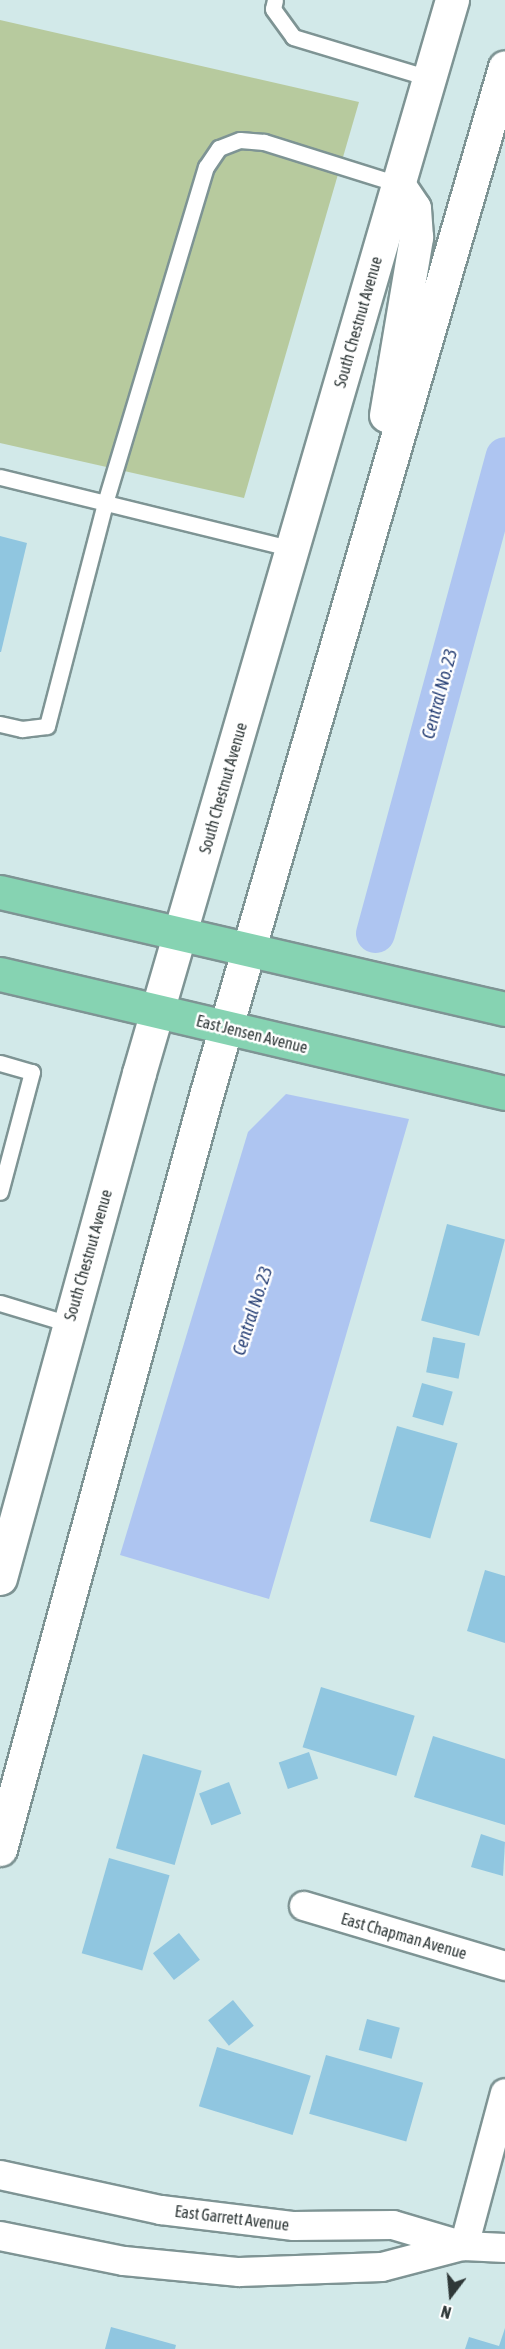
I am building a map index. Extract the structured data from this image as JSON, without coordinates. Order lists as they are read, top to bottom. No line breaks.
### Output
{"streets":{"main road":["South Chestnut Avenue","East Jensen Avenue"],"street":["East Chapman Avenue","East Garrett Avenue"]},"crossings":[["South Chestnut Avenue","East Jensen Avenue"]],"water":["Central No. 23"],"north":"bottom"}
